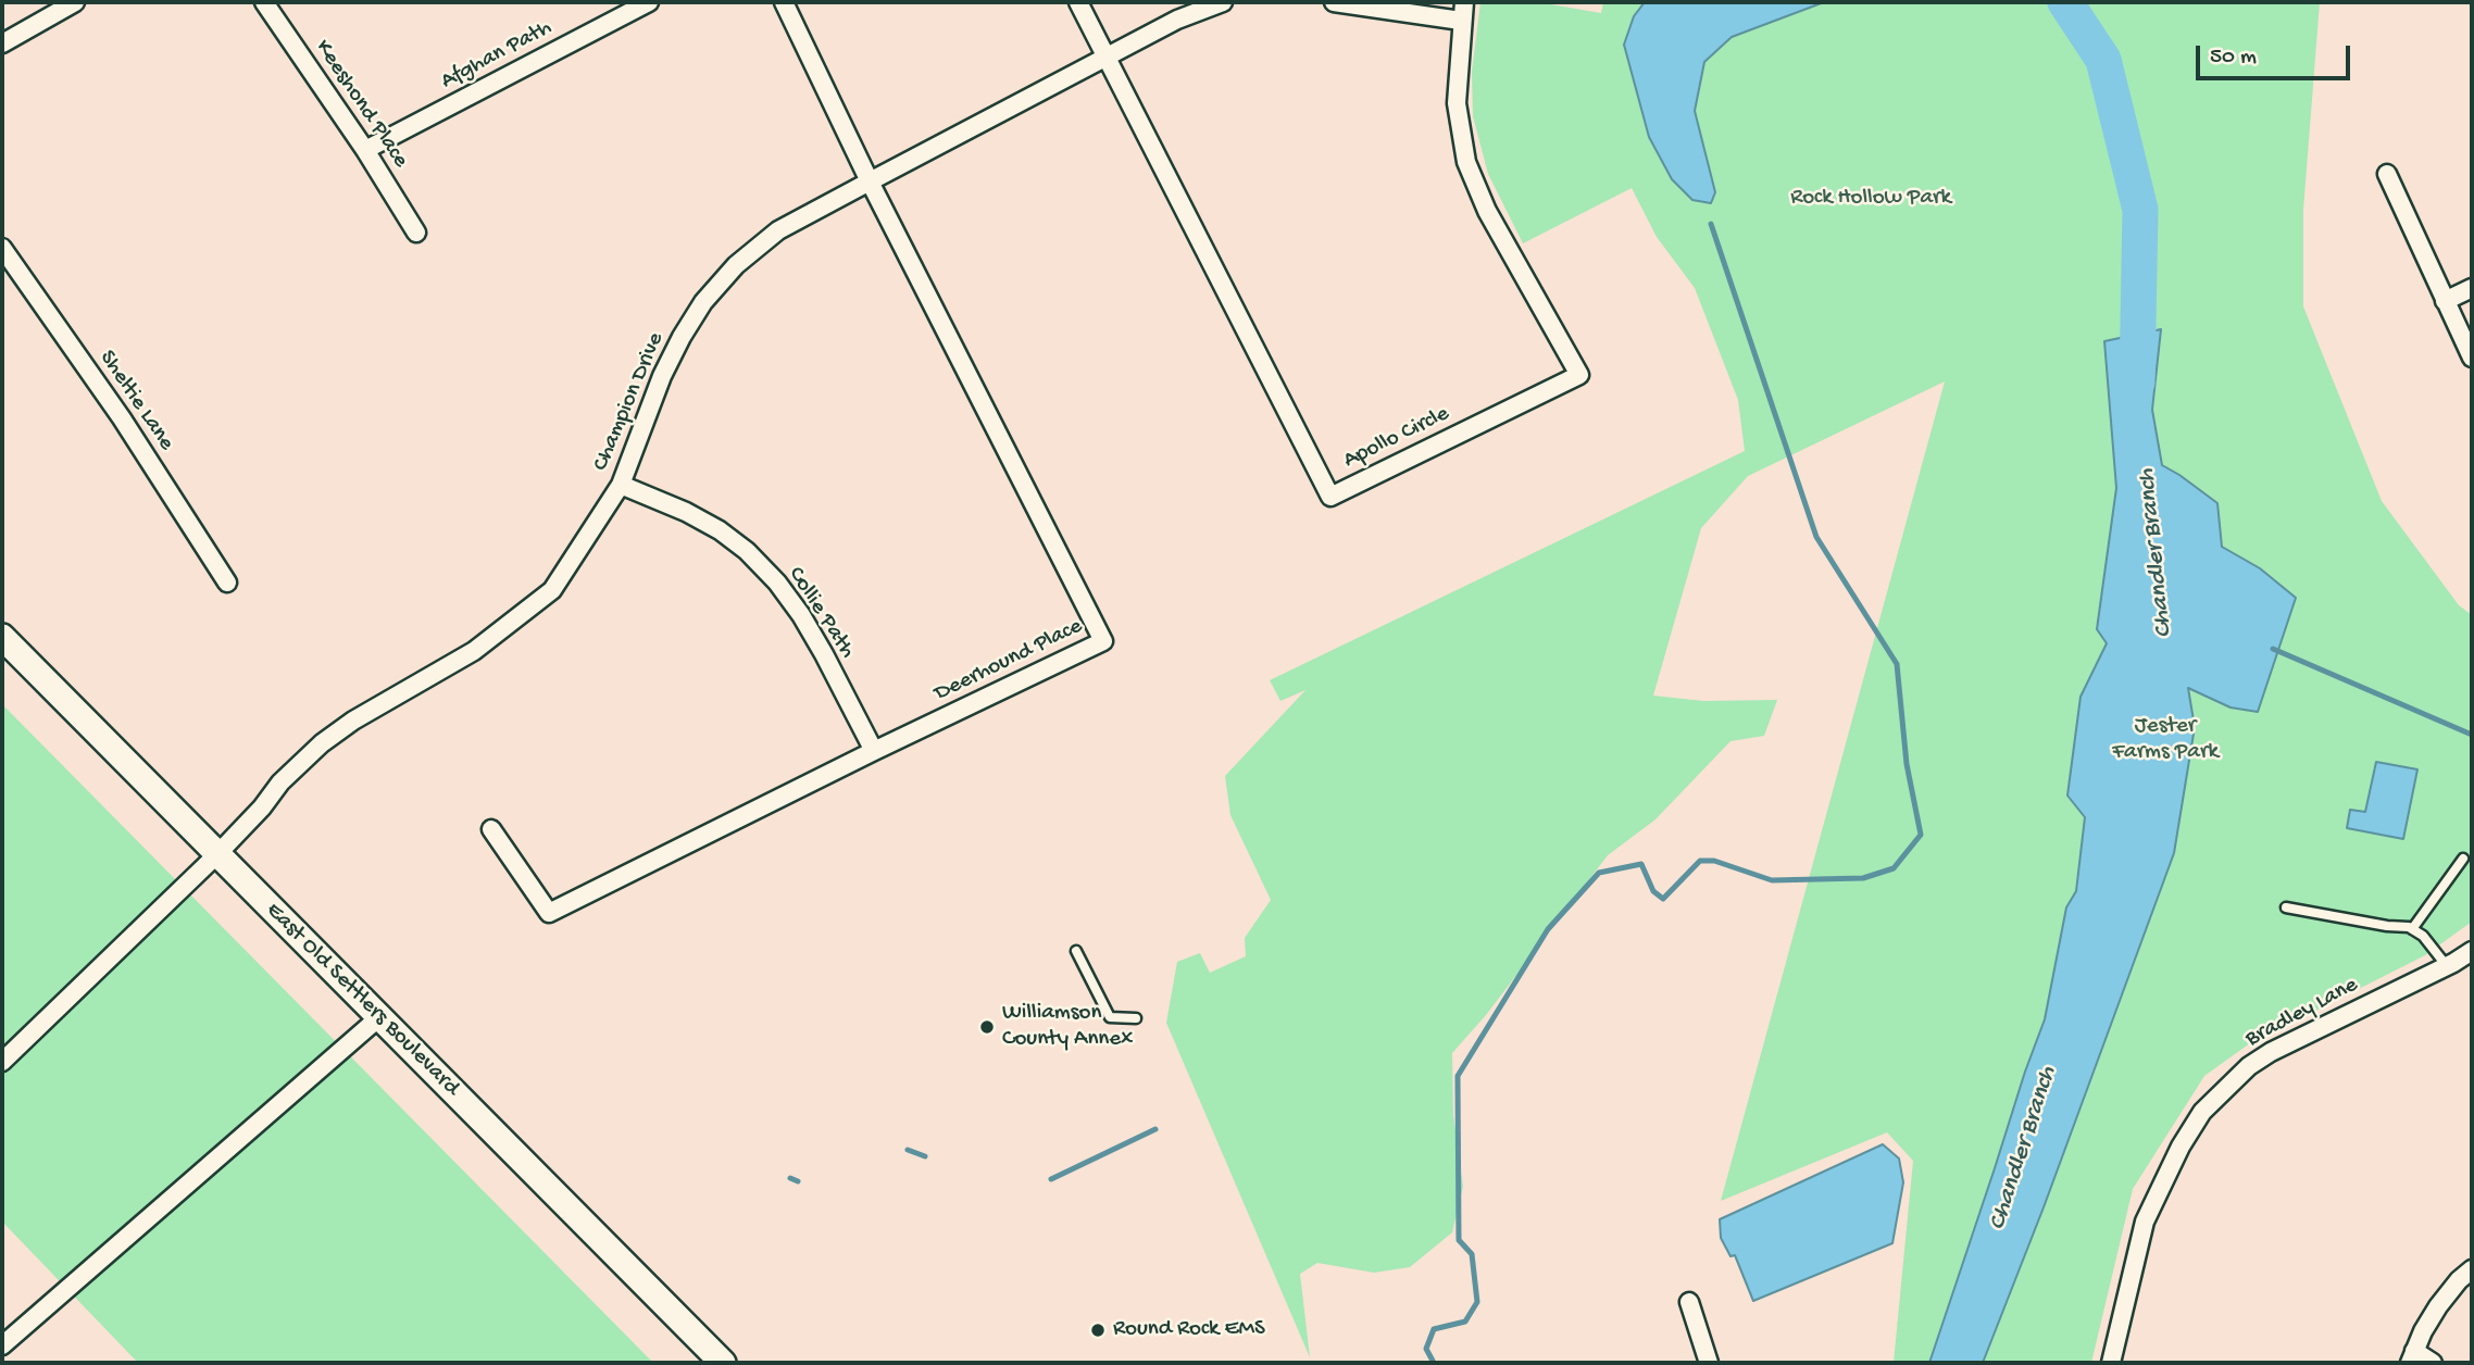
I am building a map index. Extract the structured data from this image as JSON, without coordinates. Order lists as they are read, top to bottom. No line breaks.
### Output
{"streets":{"main road":["East Old Settlers Boulevard"],"street":["Afghan Path","Keeshond Place","Sheltie Lane","Champion Drive","Apollo Circle","Collie Path","Deerhound Place","Bradley Lane"]},"crossings":[["Afghan Path","Keeshond Place"],["Champion Drive","Apollo Circle"],["Champion Drive","Collie Path"],["Champion Drive","Deerhound Place"],["Champion Drive","East Old Settlers Boulevard"],["Collie Path","Deerhound Place"]],"water":["Chandler Branch"],"parks":["Rock Hollow Park","Jester Farms Park"],"places":["Williamson County Annex","Round Rock EMS"],"scale_bar":"50 m"}
